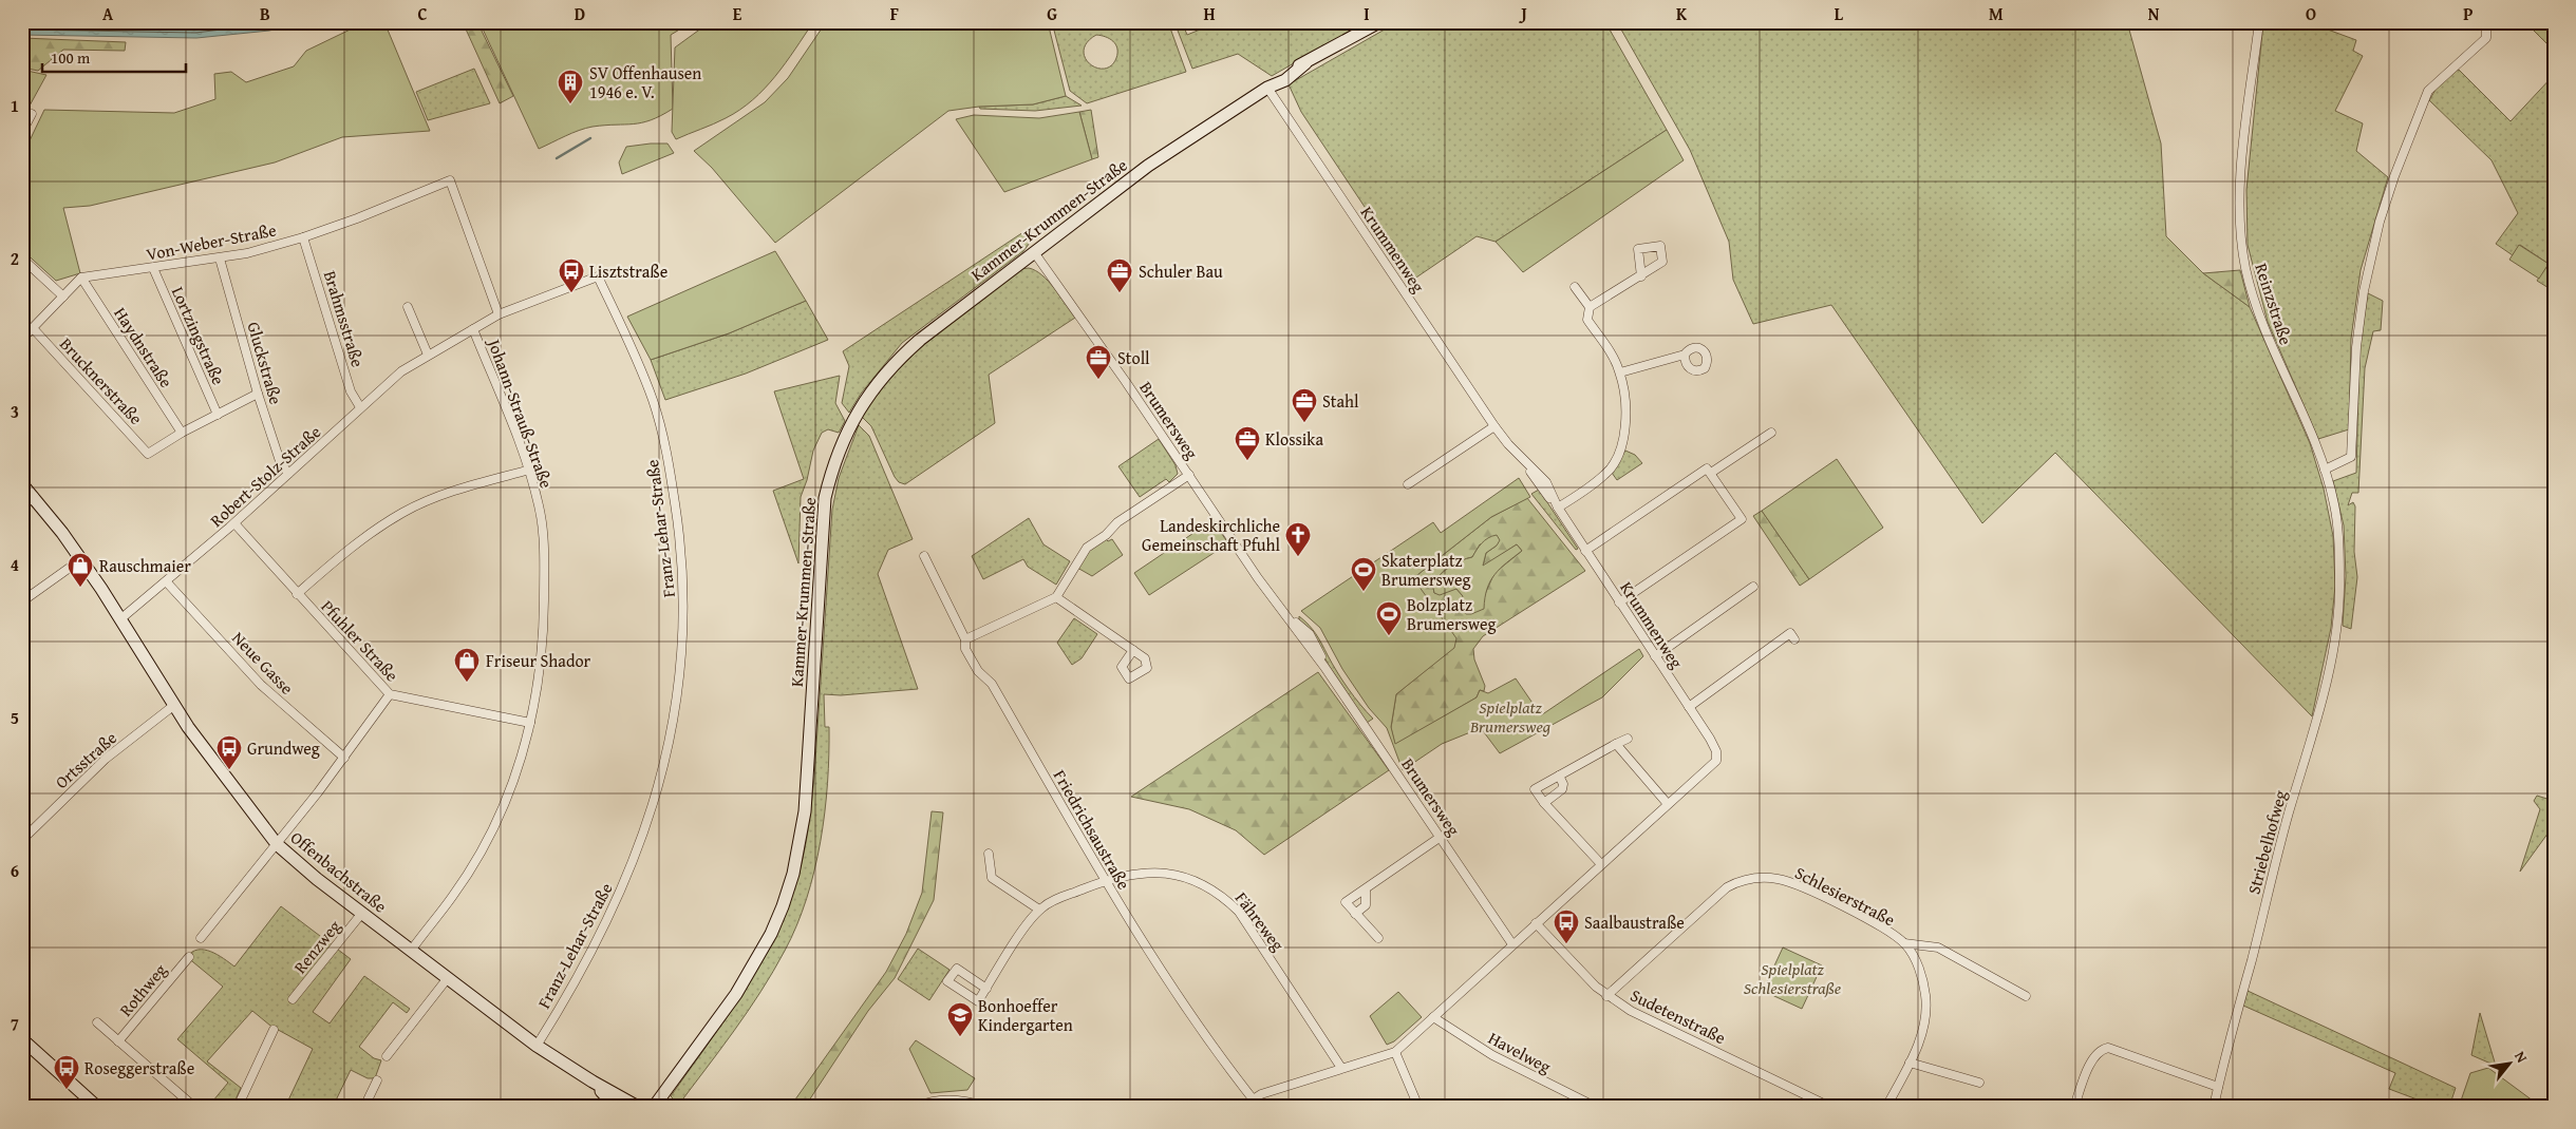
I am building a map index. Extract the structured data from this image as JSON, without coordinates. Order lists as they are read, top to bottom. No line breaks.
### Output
{"streets":{"street":["Kammer-Krummen-Straße","Von-Weber-Straße","Krummenweg","Reinzstraße","Brahmsstraße","Lortzingstraße","Haydnstraße","Gluckstraße","Brucknerstraße","Johann-Strauß-Straße","Brumersweg","Robert-Stolz-Straße","Franz-Lehar-Straße","Pfuhler Straße","Neue Gasse","Ortsstraße","Friedrichsaustraße","Striebelhofweg","Offenbachstraße","Schlesierstraße","Fähreweg","Renzweg","Rothweg","Sudetenstraße","Havelweg"]},"crossings":[["Kammer-Krummen-Straße","Krummenweg"],["Kammer-Krummen-Straße","Brumersweg"],["Von-Weber-Straße","Brahmsstraße"],["Von-Weber-Straße","Lortzingstraße"],["Von-Weber-Straße","Haydnstraße"],["Von-Weber-Straße","Gluckstraße"],["Von-Weber-Straße","Robert-Stolz-Straße"],["Reinzstraße","Striebelhofweg"],["Brahmsstraße","Robert-Stolz-Straße"],["Haydnstraße","Brucknerstraße"],["Gluckstraße","Robert-Stolz-Straße"],["Johann-Strauß-Straße","Robert-Stolz-Straße"],["Johann-Strauß-Straße","Pfuhler Straße"],["Johann-Strauß-Straße","Offenbachstraße"],["Robert-Stolz-Straße","Franz-Lehar-Straße"],["Robert-Stolz-Straße","Pfuhler Straße"],["Robert-Stolz-Straße","Neue Gasse"],["Robert-Stolz-Straße","Offenbachstraße"],["Franz-Lehar-Straße","Offenbachstraße"],["Ortsstraße","Offenbachstraße"],["Friedrichsaustraße","Fähreweg"],["Offenbachstraße","Renzweg"],["Schlesierstraße","Sudetenstraße"]],"parks":["Spielplatz Brumersweg","Spielplatz Schlesierstraße"],"places":{"building":["SV Offenhausen 1946 e. V."],"bus stop":["Lisztstraße","Grundweg","Saalbaustraße","Roseggerstraße"],"office":["Schuler Bau","Stoll","Stahl","Klossika"],"church":["Landeskirchliche Gemeinschaft Pfuhl"],"shop":["Rauschmaier","Friseur Shador"],"sports":["Skaterplatz Brumersweg","Bolzplatz Brumersweg"],"school or university":["Bonhoeffer Kindergarten"]},"scale_bar":"100 m","north":"top right","grid":{"columns":["A","B","C","D","E","F","G","H","I","J","K","L","M","N","O","P"],"rows":["1","2","3","4","5","6","7"]}}
